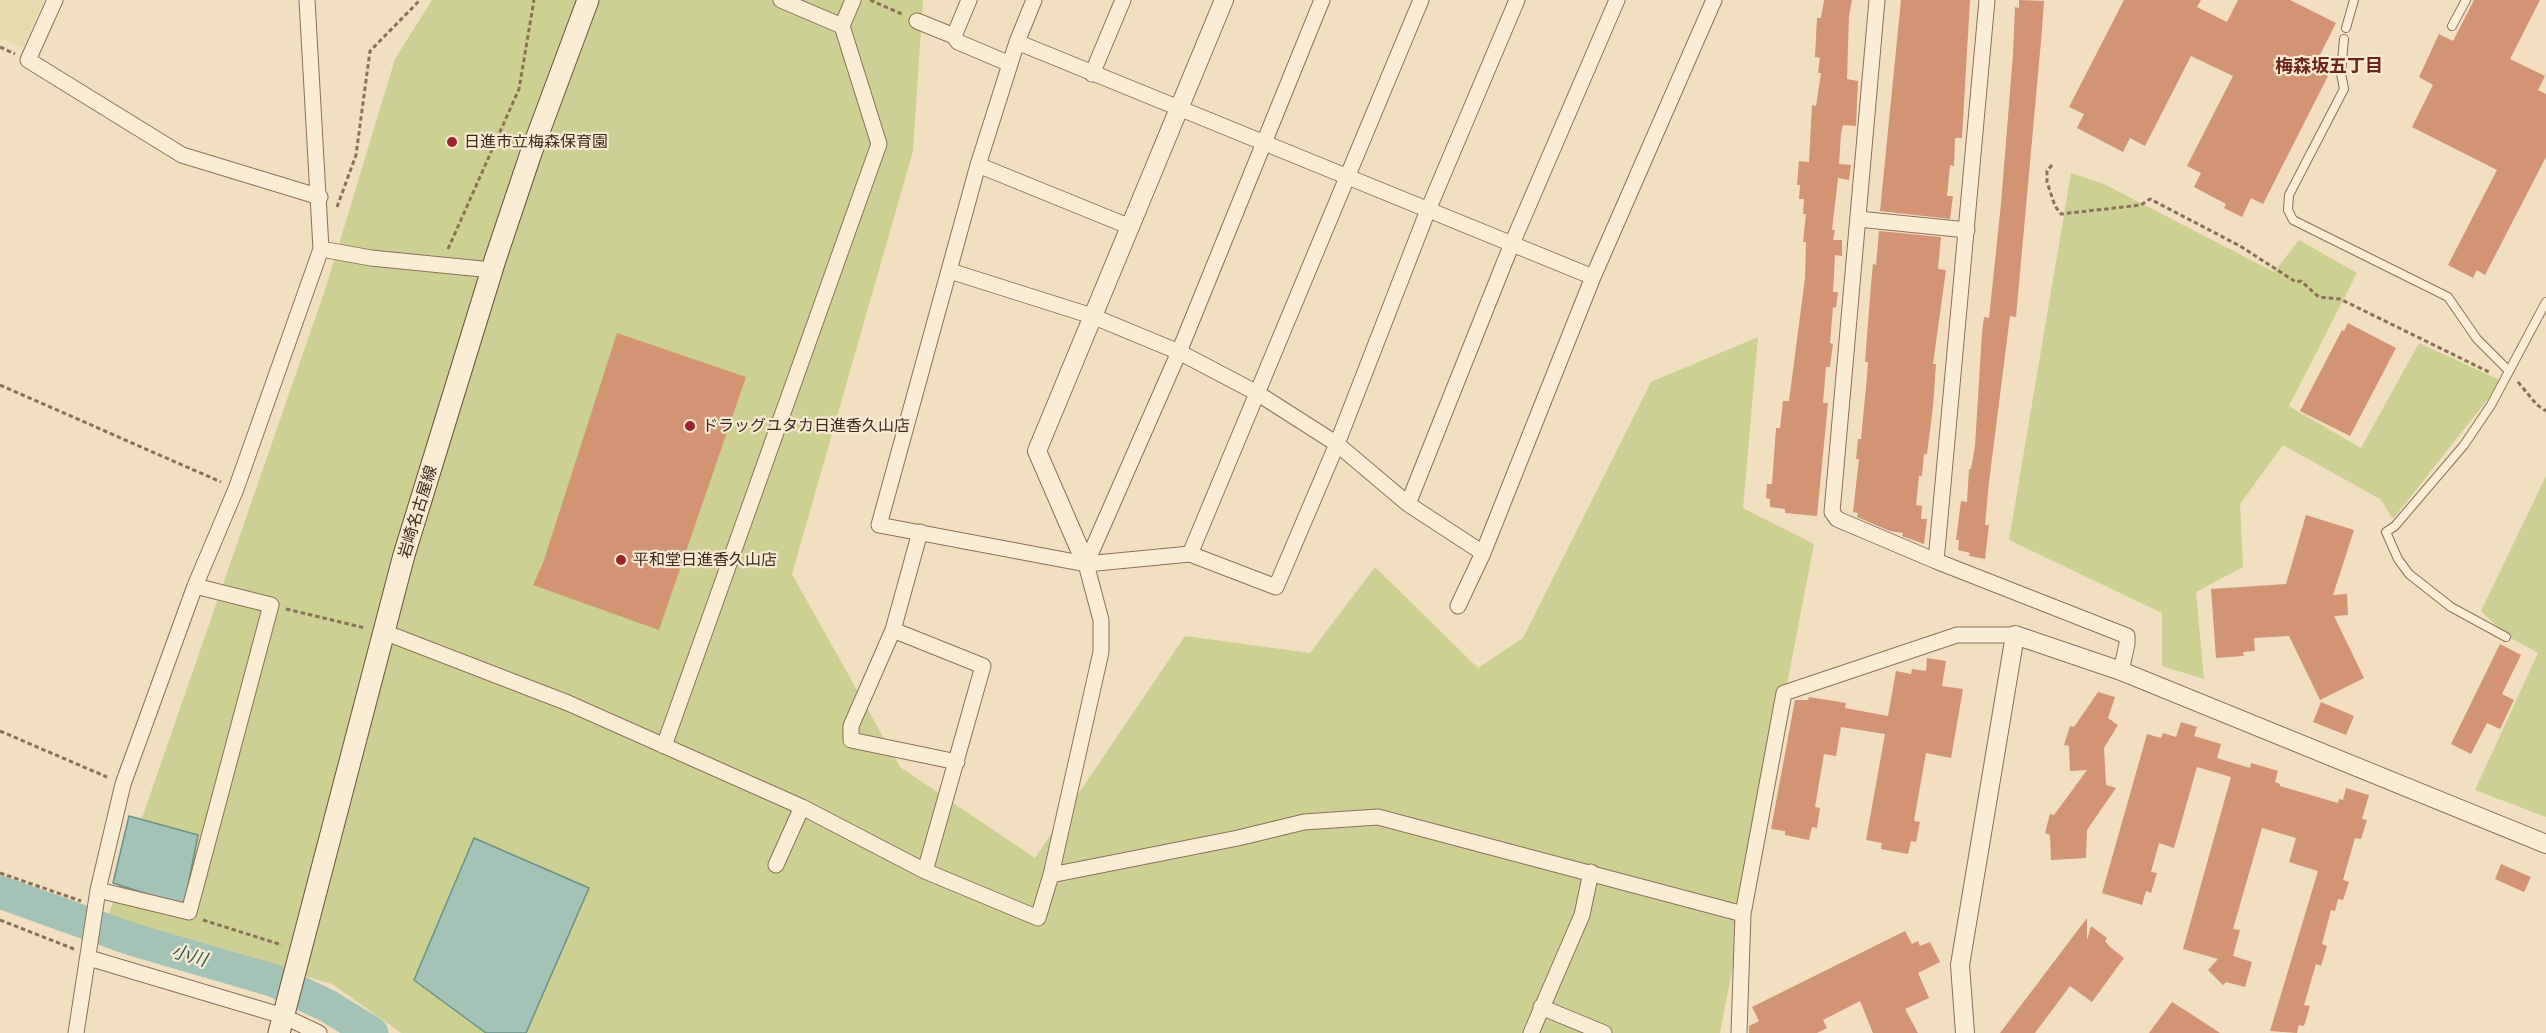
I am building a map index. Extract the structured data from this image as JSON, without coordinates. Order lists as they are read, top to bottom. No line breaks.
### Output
{"streets":{"main road":["岩崎名古屋線"]},"districts":["梅森坂五丁目"],"water":["小川"],"places":["日進市立梅森保育園","ドラッグユタカ日進香久山店","平和堂日進香久山店"]}
